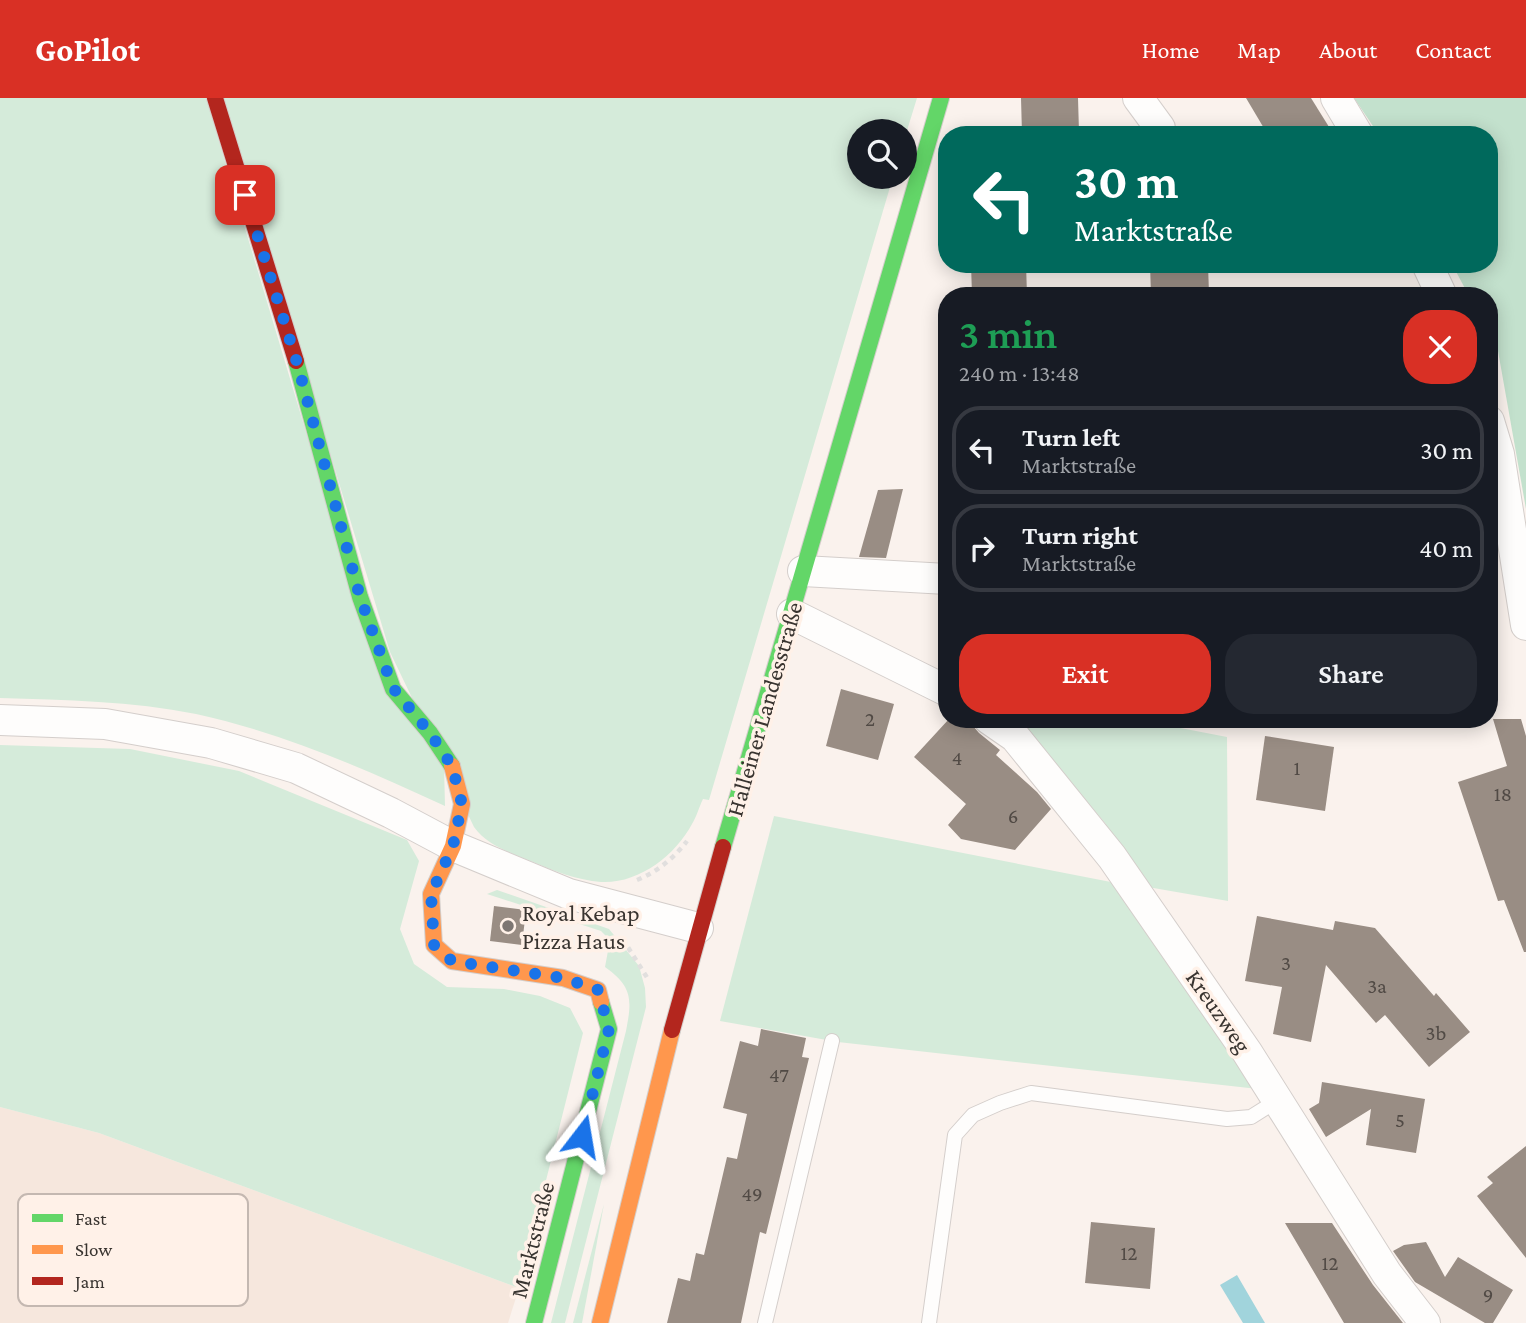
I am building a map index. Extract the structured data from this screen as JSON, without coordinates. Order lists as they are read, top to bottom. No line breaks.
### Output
{"streets":{"street":["Halleiner Landesstraße","Kreuzweg","Marktstraße"]},"places":["Royal Kebap Pizza Haus"],"house_numbers":["2","4","1","18","6","3","3a","3b","47","5","49","12","12","9"],"legend":["Fast","Slow","Jam"],"page":{"header":"GoPilot","nav":["Home","Map","About","Contact"],"turn":["30 m","Marktstraße"],"heading":["3 min","240 m · 13:48"],"list":[{"name":"Turn left","note":"Marktstraße","value":"30 m"},{"name":"Turn right","note":"Marktstraße","value":"40 m"}],"buttons":["Exit","Share"]}}
